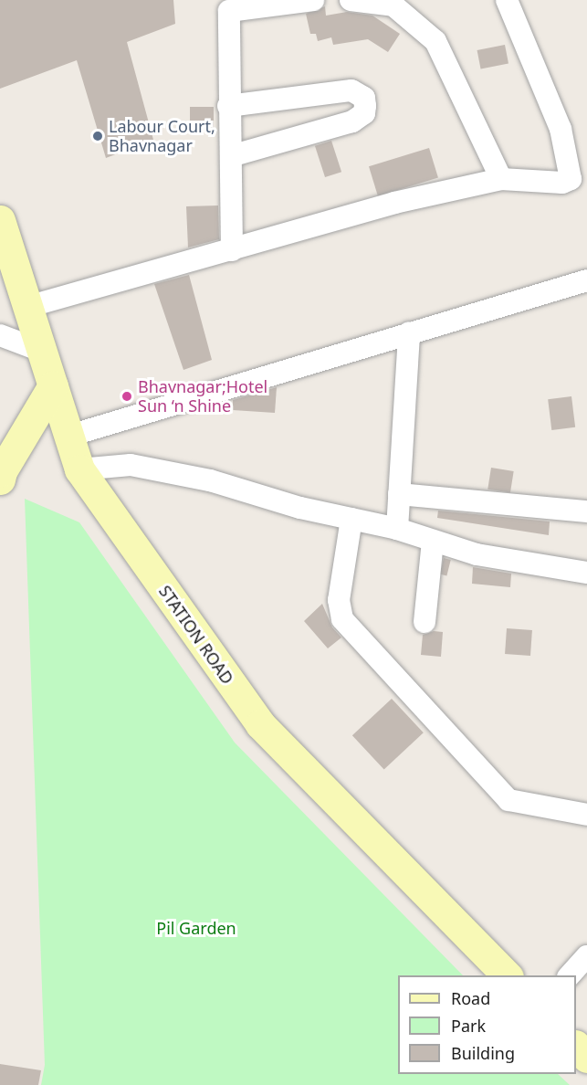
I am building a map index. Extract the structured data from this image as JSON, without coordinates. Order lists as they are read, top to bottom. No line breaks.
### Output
{"streets":{"main road":["STATION ROAD"]},"parks":["Pil Garden"],"places":["Labour Court, Bhavnagar","Bhavnagar;Hotel Sun ‘n Shine"],"legend":["Road","Park","Building"]}
